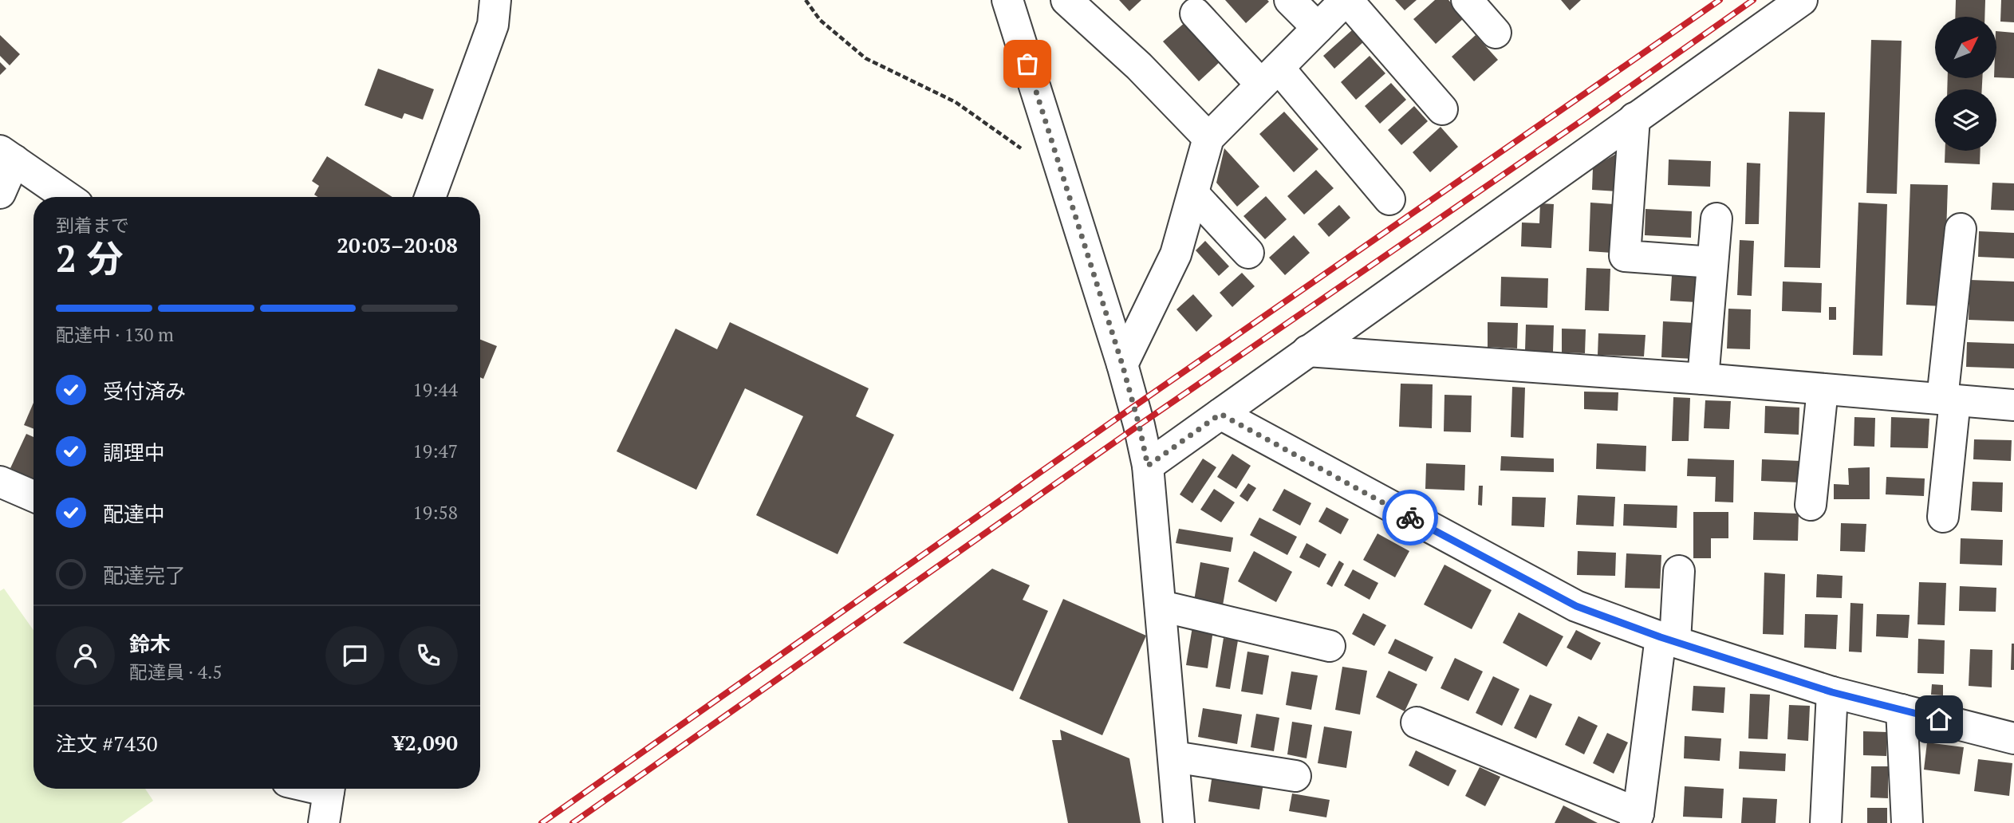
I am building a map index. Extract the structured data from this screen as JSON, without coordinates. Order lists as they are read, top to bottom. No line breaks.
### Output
{"north":"top right","page":{"heading":["2 分","到着まで","20:03–20:08"],"panel":["鈴木","配達員 · 4.5","注文 #7430","¥2,090"],"bar":"配達中 · 130 m","list":[["受付済み","19:44"],["調理中","19:47"],["配達中","19:58"],"配達完了"]}}
